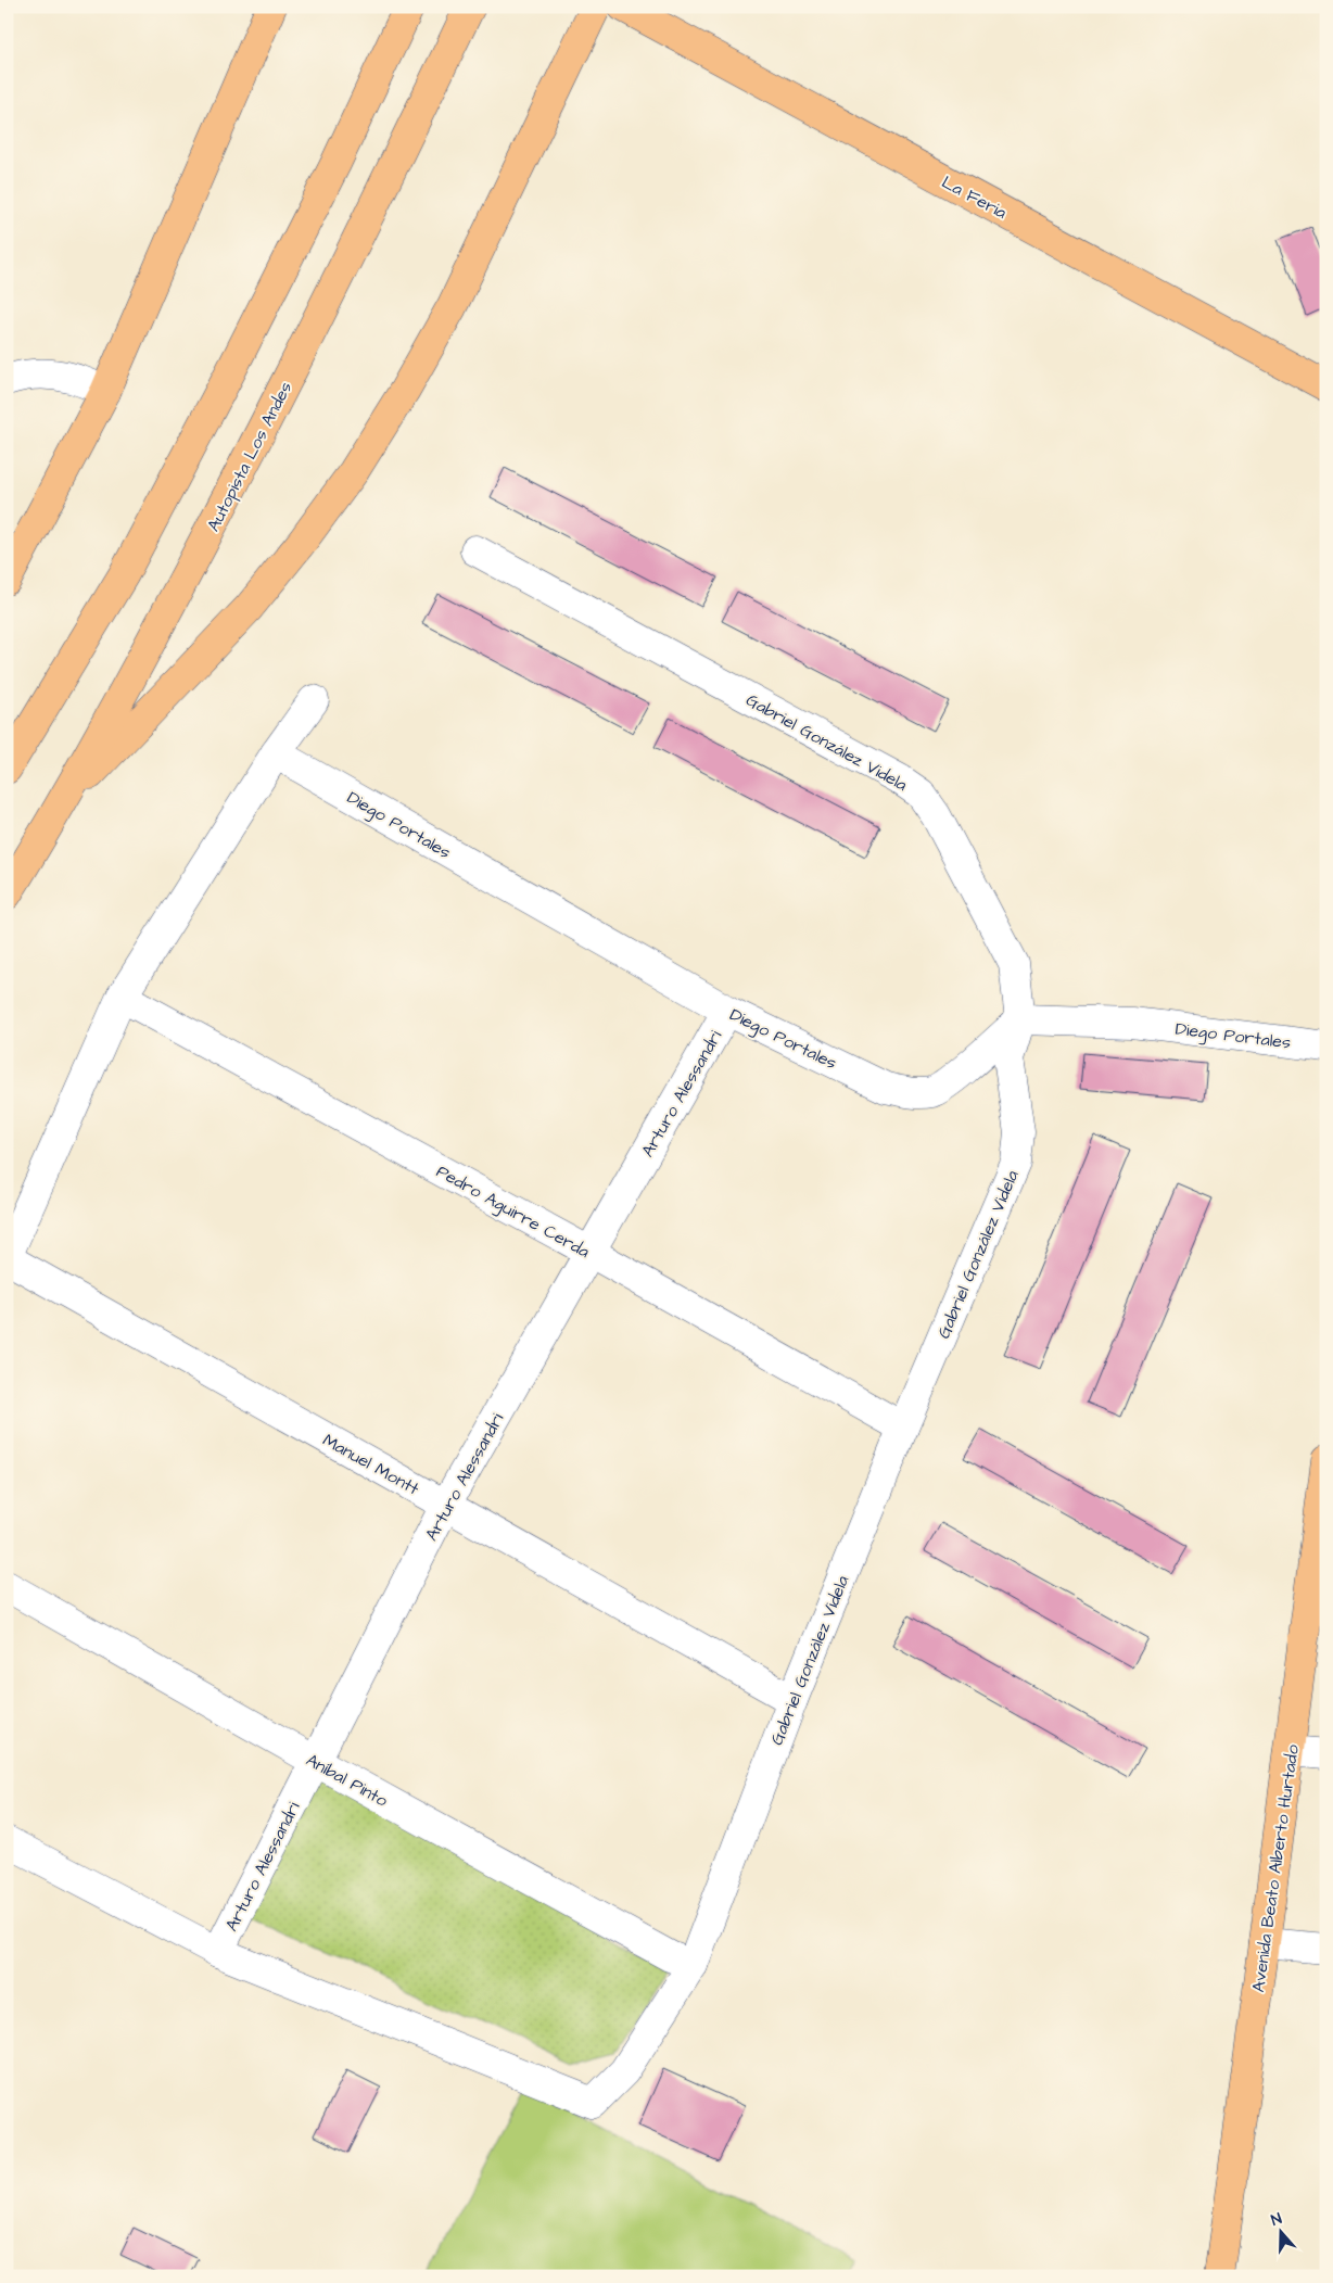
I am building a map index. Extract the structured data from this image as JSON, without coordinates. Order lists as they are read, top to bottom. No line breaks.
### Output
{"streets":{"main road":["La Feria","Autopista Los Andes","Avenida Beato Alberto Hurtado"],"street":["Gabriel González Videla","Diego Portales","Arturo Alessandri","Pedro Aguirre Cerda","Manuel Montt","Aníbal Pinto"]},"crossings":[["Gabriel González Videla","Diego Portales"],["Gabriel González Videla","Arturo Alessandri"],["Gabriel González Videla","Pedro Aguirre Cerda"],["Gabriel González Videla","Manuel Montt"],["Gabriel González Videla","Aníbal Pinto"],["Diego Portales","Arturo Alessandri"],["Arturo Alessandri","Pedro Aguirre Cerda"],["Arturo Alessandri","Manuel Montt"],["Arturo Alessandri","Aníbal Pinto"]],"north":"top"}
